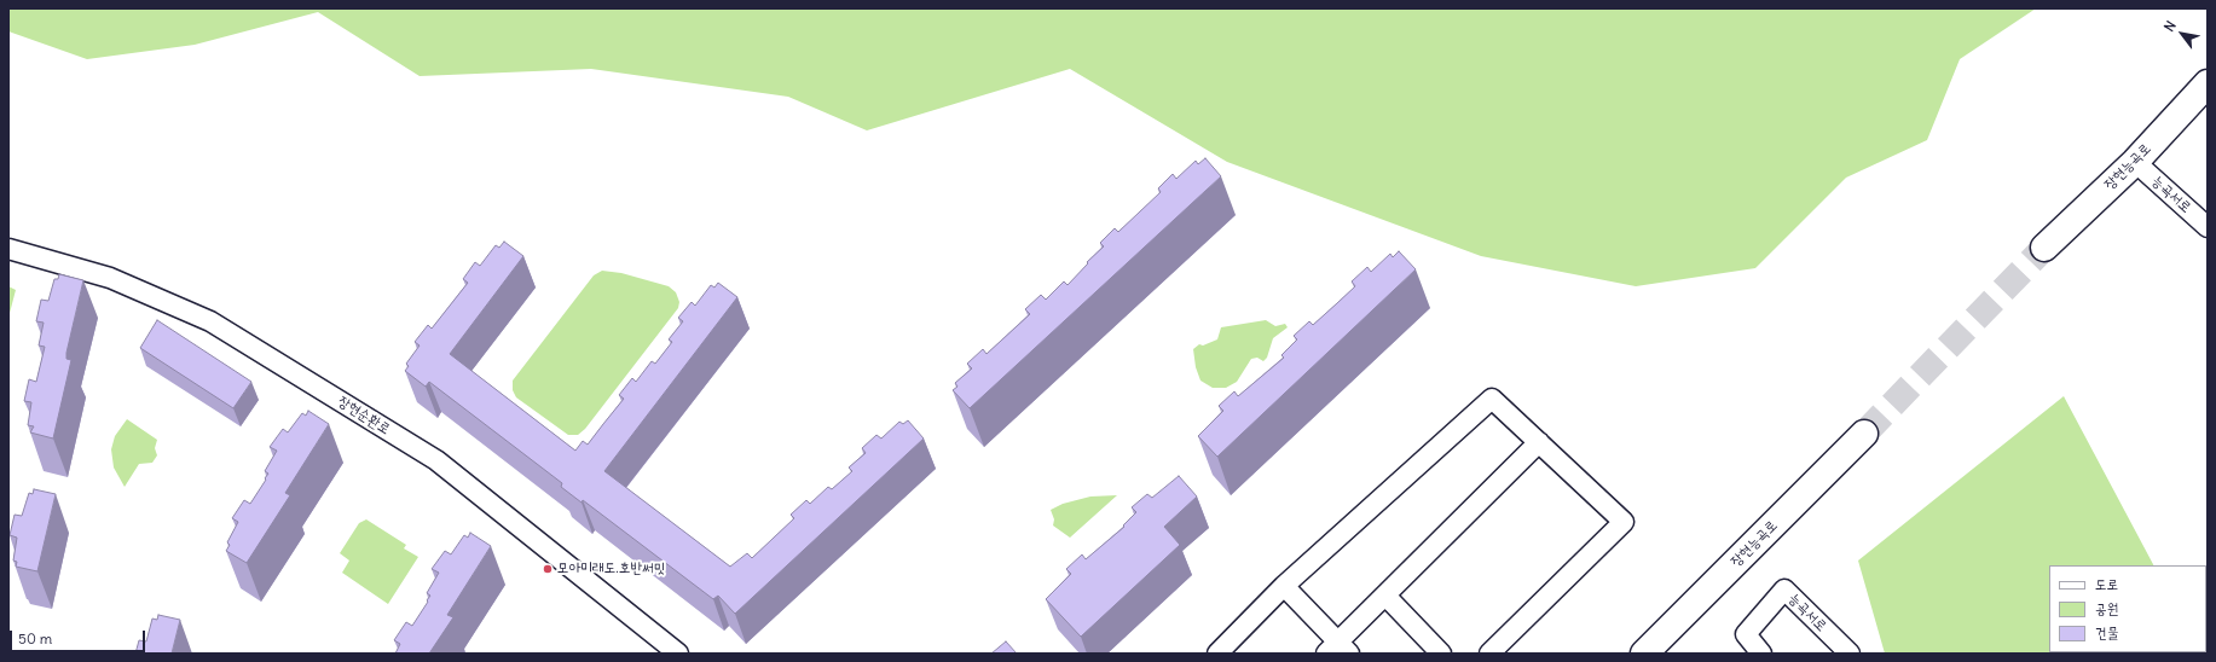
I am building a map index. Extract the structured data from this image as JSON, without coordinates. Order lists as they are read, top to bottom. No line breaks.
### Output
{"streets":{"main road":["장현능곡로"],"street":["능곡서로","장현순환로"]},"crossings":[["장현능곡로","능곡서로"]],"places":["모아미래도.호반써밋"],"legend":["도로","공원","건물"],"scale_bar":"50 m","north":"top left"}
